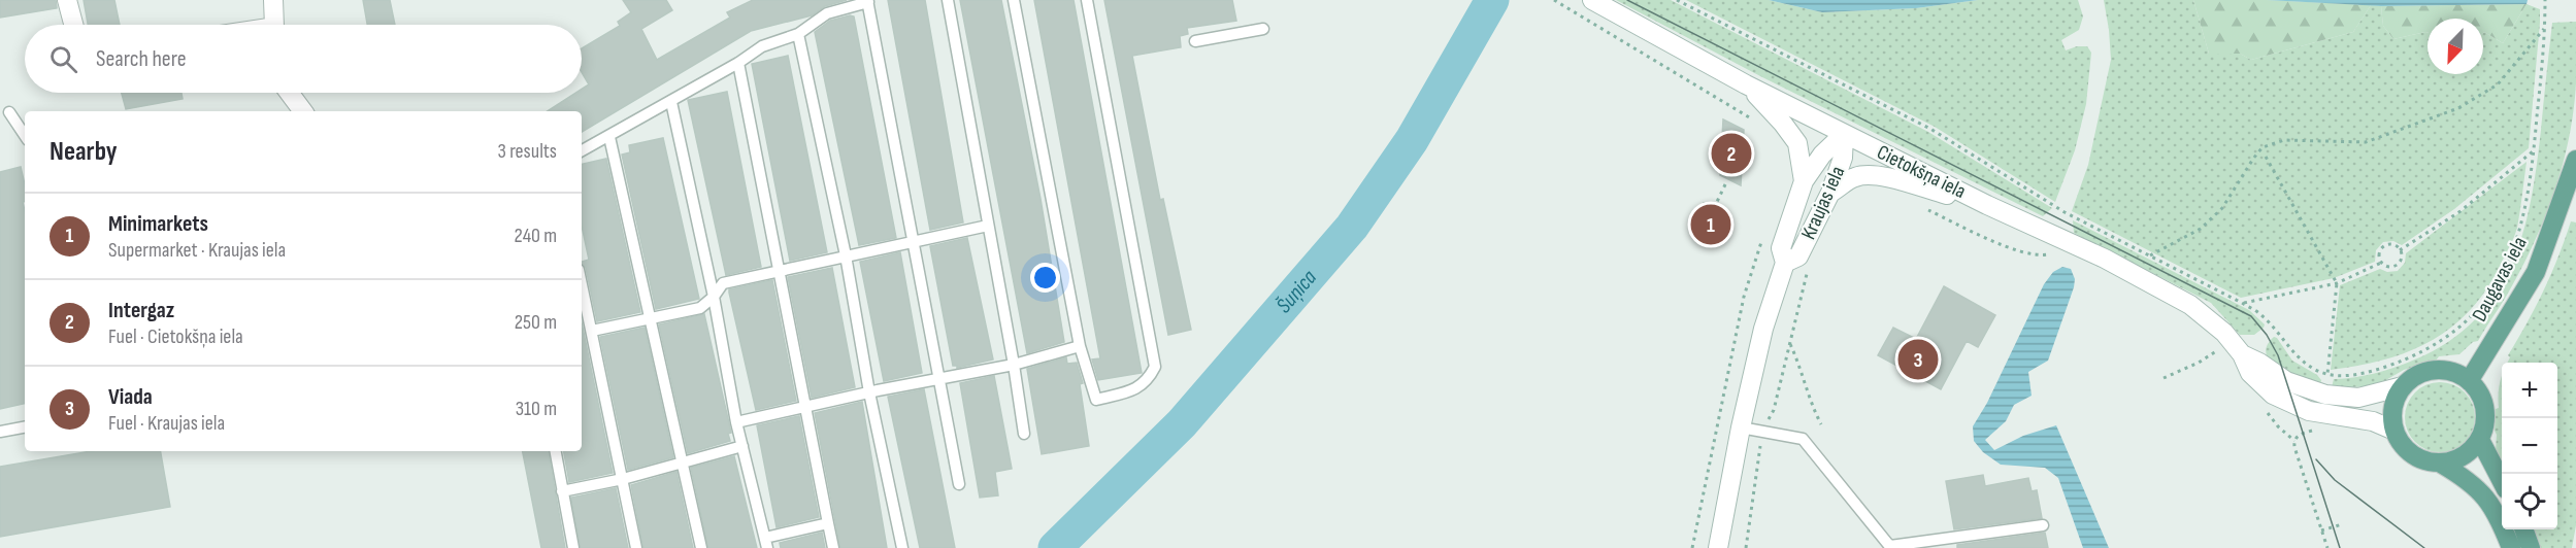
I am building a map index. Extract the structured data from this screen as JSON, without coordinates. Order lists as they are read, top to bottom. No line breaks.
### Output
{"streets":{"main road":["Daugavas iela"],"street":["Cietokšņa iela","Kraujas iela"]},"crossings":[["Cietokšņa iela","Kraujas iela"],["Cietokšņa iela","Daugavas iela"]],"water":["Šuņica"],"north":"bottom left","page":{"search":"Search here","heading":["Nearby","3 results"],"pins":["2","1","3"],"list":[{"mark":"1","name":"Minimarkets","note":"Supermarket · Kraujas iela","value":"240 m"},{"mark":"2","name":"Intergaz","note":"Fuel · Cietokšņa iela","value":"250 m"},{"mark":"3","name":"Viada","note":"Fuel · Kraujas iela","value":"310 m"}],"map_buttons":["+","−"]}}
